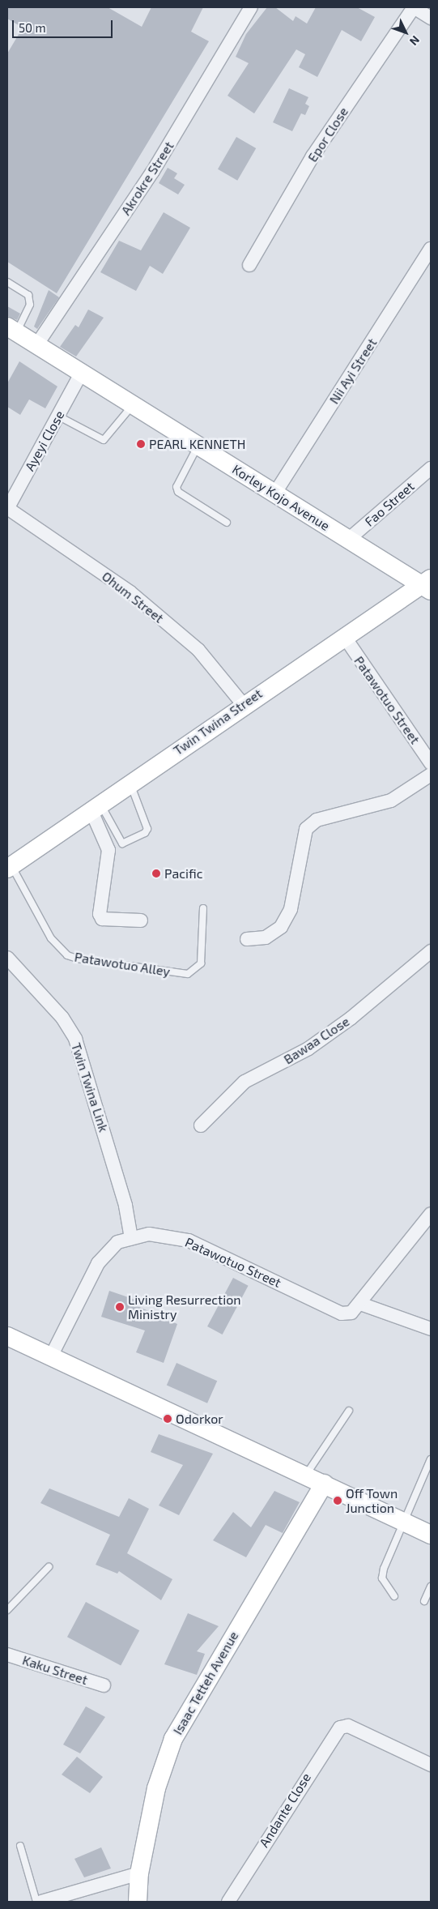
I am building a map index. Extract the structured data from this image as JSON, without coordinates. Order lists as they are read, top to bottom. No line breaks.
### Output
{"streets":{"main road":["Korley Kojo Avenue","Twin Twina Street","Isaac Tetteh Avenue"],"street":["Epor Close","Akrokre Street","Nii Ayi Street","Ayeyi Close","Fao Street","Ohum Street","Patawotuo Street","Bawaa Close","Twin Twina Link","Kaku Street","Andante Close"],"lane":["Patawotuo Alley"]},"crossings":[["Akrokre Street","Korley Kojo Avenue"],["Nii Ayi Street","Korley Kojo Avenue"],["Ayeyi Close","Korley Kojo Avenue"],["Ayeyi Close","Ohum Street"],["Korley Kojo Avenue","Fao Street"],["Korley Kojo Avenue","Twin Twina Street"],["Ohum Street","Twin Twina Street"],["Patawotuo Street","Twin Twina Street"],["Patawotuo Street","Twin Twina Link"],["Twin Twina Street","Patawotuo Alley"]],"places":["PEARL KENNETH","Pacific","Living Resurrection Ministry","Odorkor","Off Town Junction"],"scale_bar":"50 m","north":"bottom right"}
